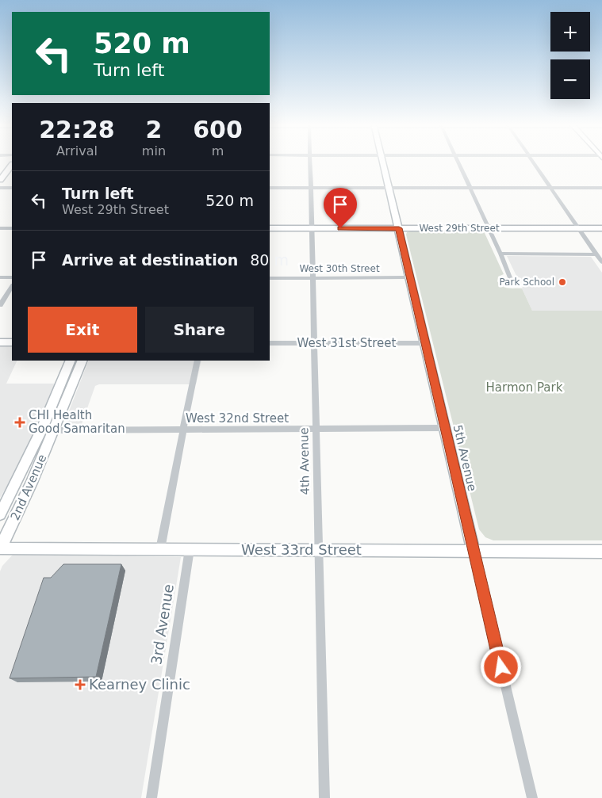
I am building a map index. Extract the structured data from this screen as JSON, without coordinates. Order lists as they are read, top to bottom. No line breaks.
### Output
{"streets":{"street":["West 29th Street","West 30th Street","West 31st Street","West 32nd Street","5th Avenue","4th Avenue","2nd Avenue","West 33rd Street","3rd Avenue"]},"crossings":[["West 29th Street","5th Avenue"],["West 29th Street","4th Avenue"],["West 30th Street","5th Avenue"],["West 30th Street","4th Avenue"],["West 31st Street","5th Avenue"],["West 31st Street","4th Avenue"],["West 32nd Street","5th Avenue"],["West 32nd Street","4th Avenue"],["West 32nd Street","2nd Avenue"],["5th Avenue","West 33rd Street"],["4th Avenue","West 33rd Street"],["2nd Avenue","West 33rd Street"],["West 33rd Street","3rd Avenue"]],"parks":["Harmon Park"],"places":{"other":["Park School"],"health":["CHI Health Good Samaritan","Kearney Clinic"]},"page":{"map_buttons":["+","−"],"turn":["520 m","Turn left"],"eta":["22:28","Arrival","2","min","600","m"],"list":[{"name":"Turn left","note":"West 29th Street","value":"520 m"},{"name":"Arrive at destination","value":"80 m"}],"buttons":["Exit","Share"]}}
